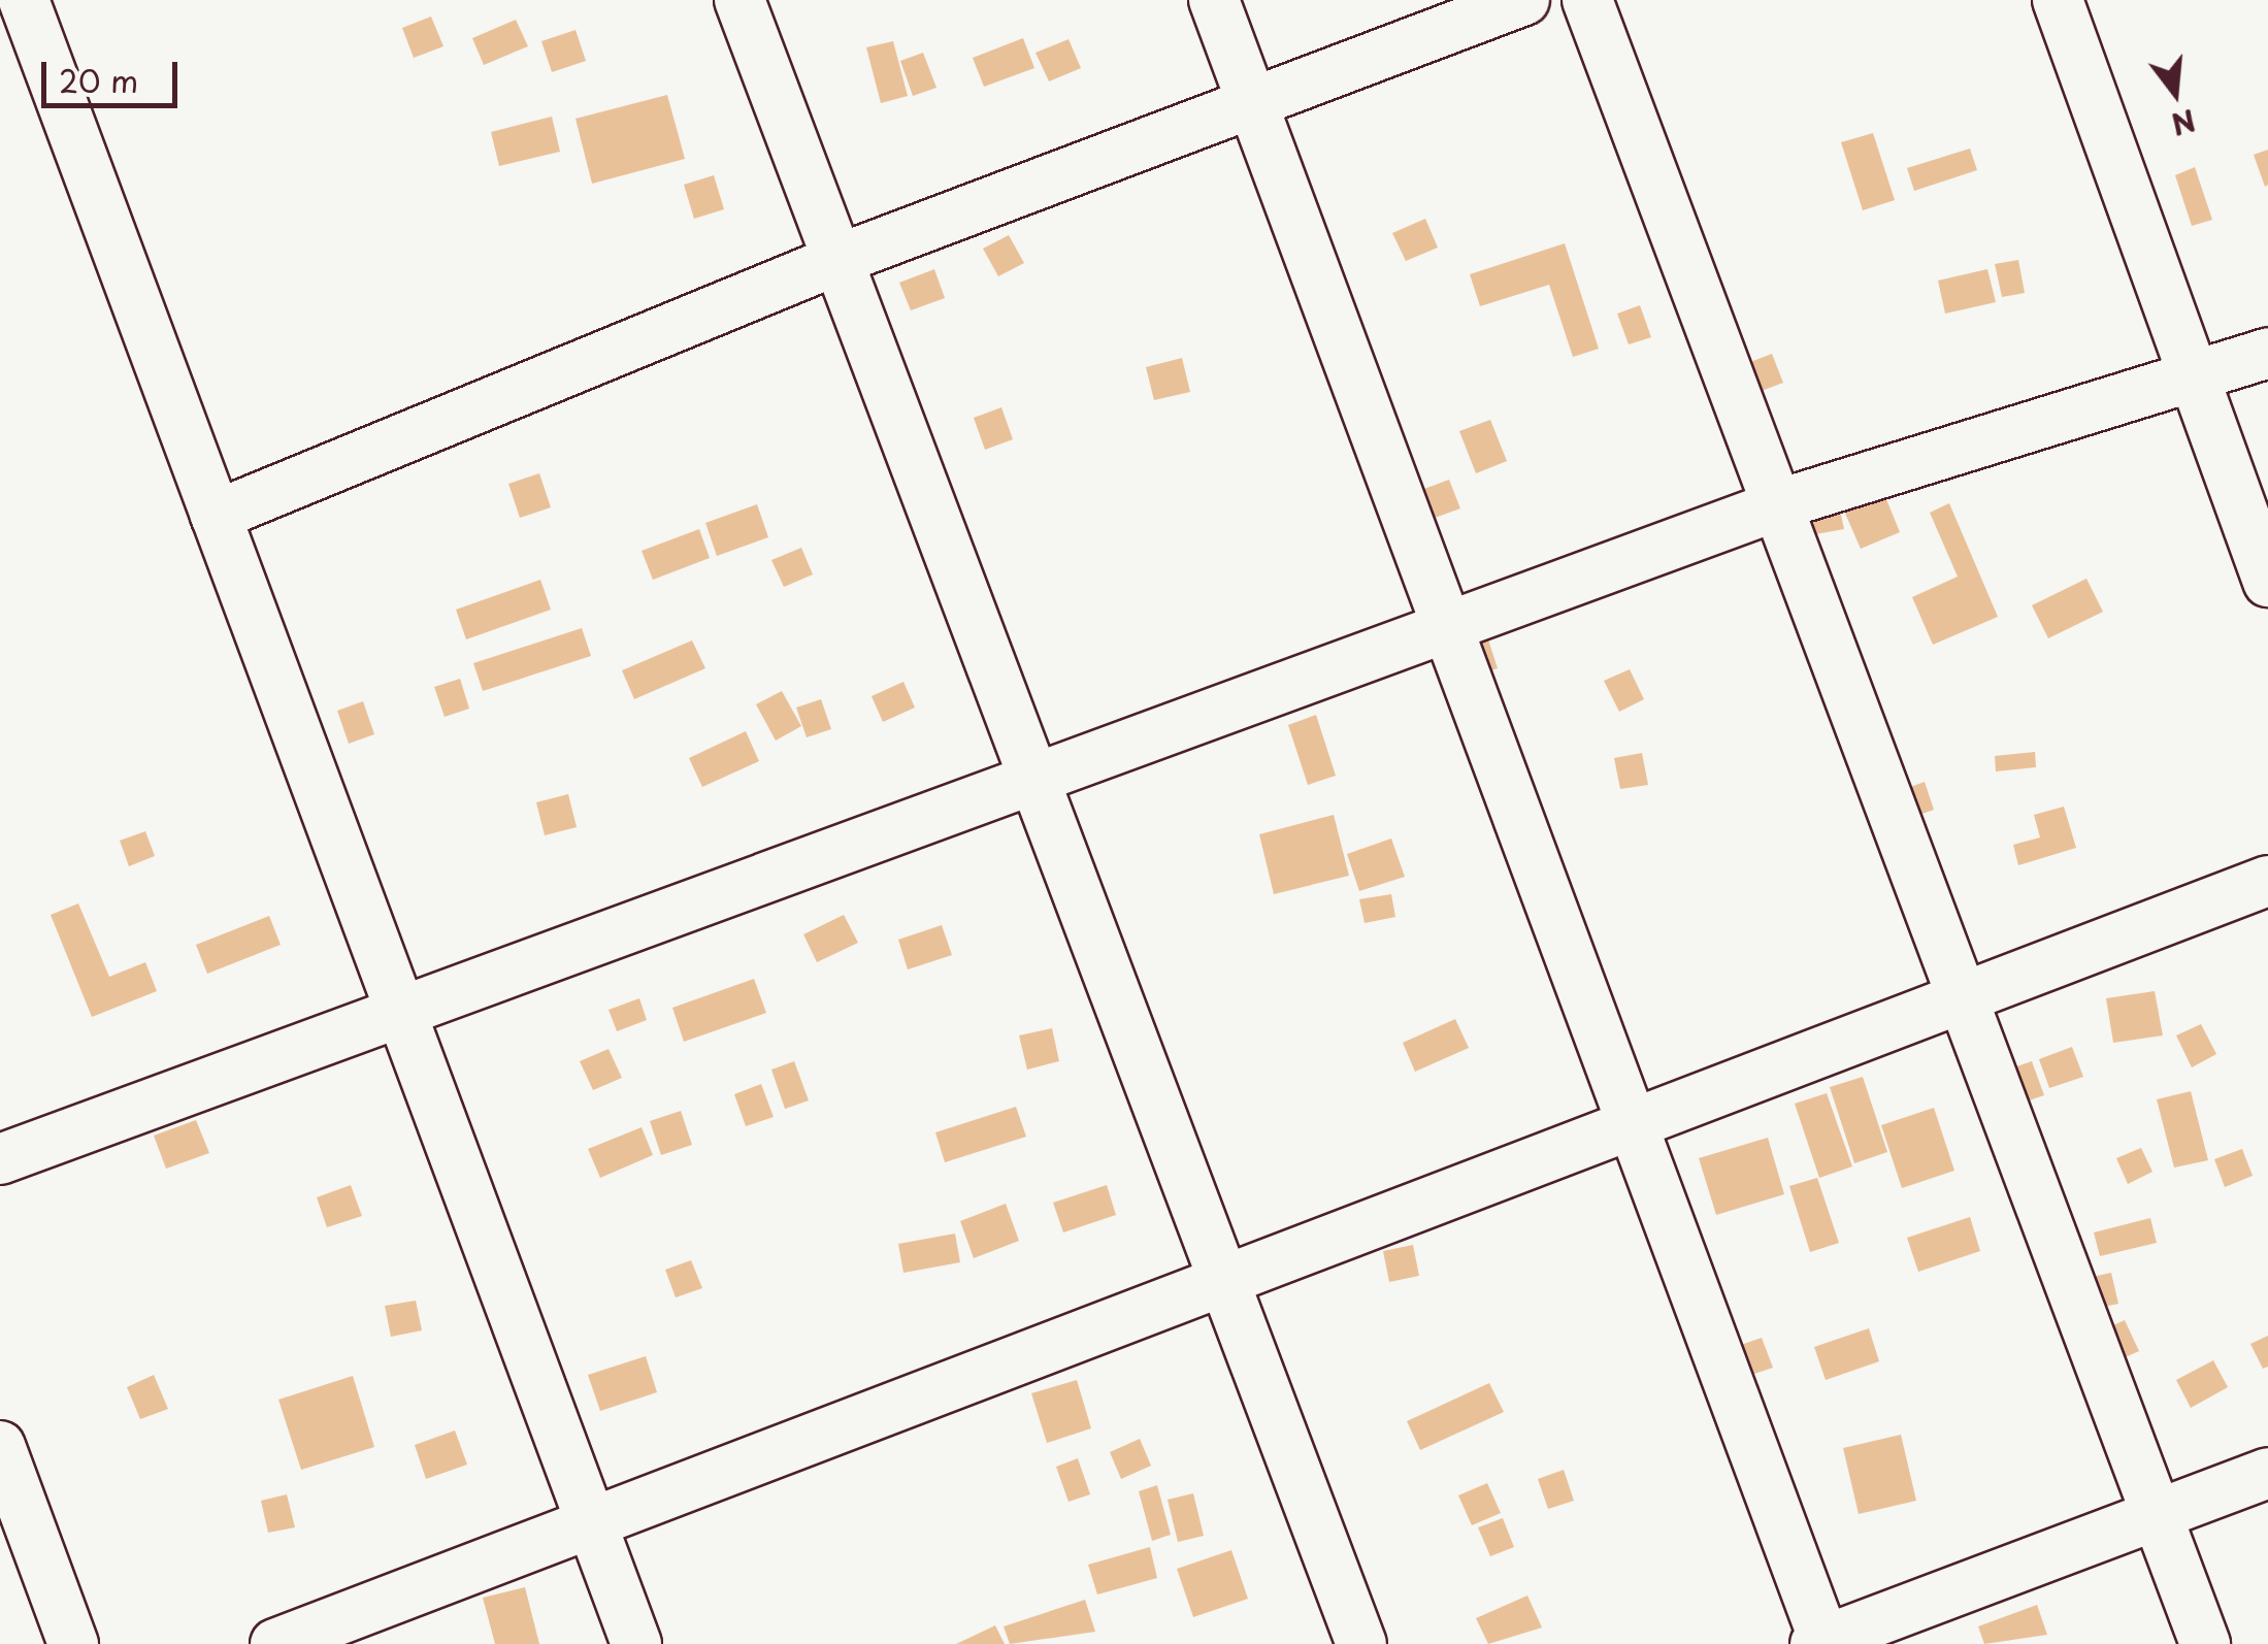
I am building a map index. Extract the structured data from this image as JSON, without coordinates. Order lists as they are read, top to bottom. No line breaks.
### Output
{"scale_bar":"20 m","north":"bottom"}
